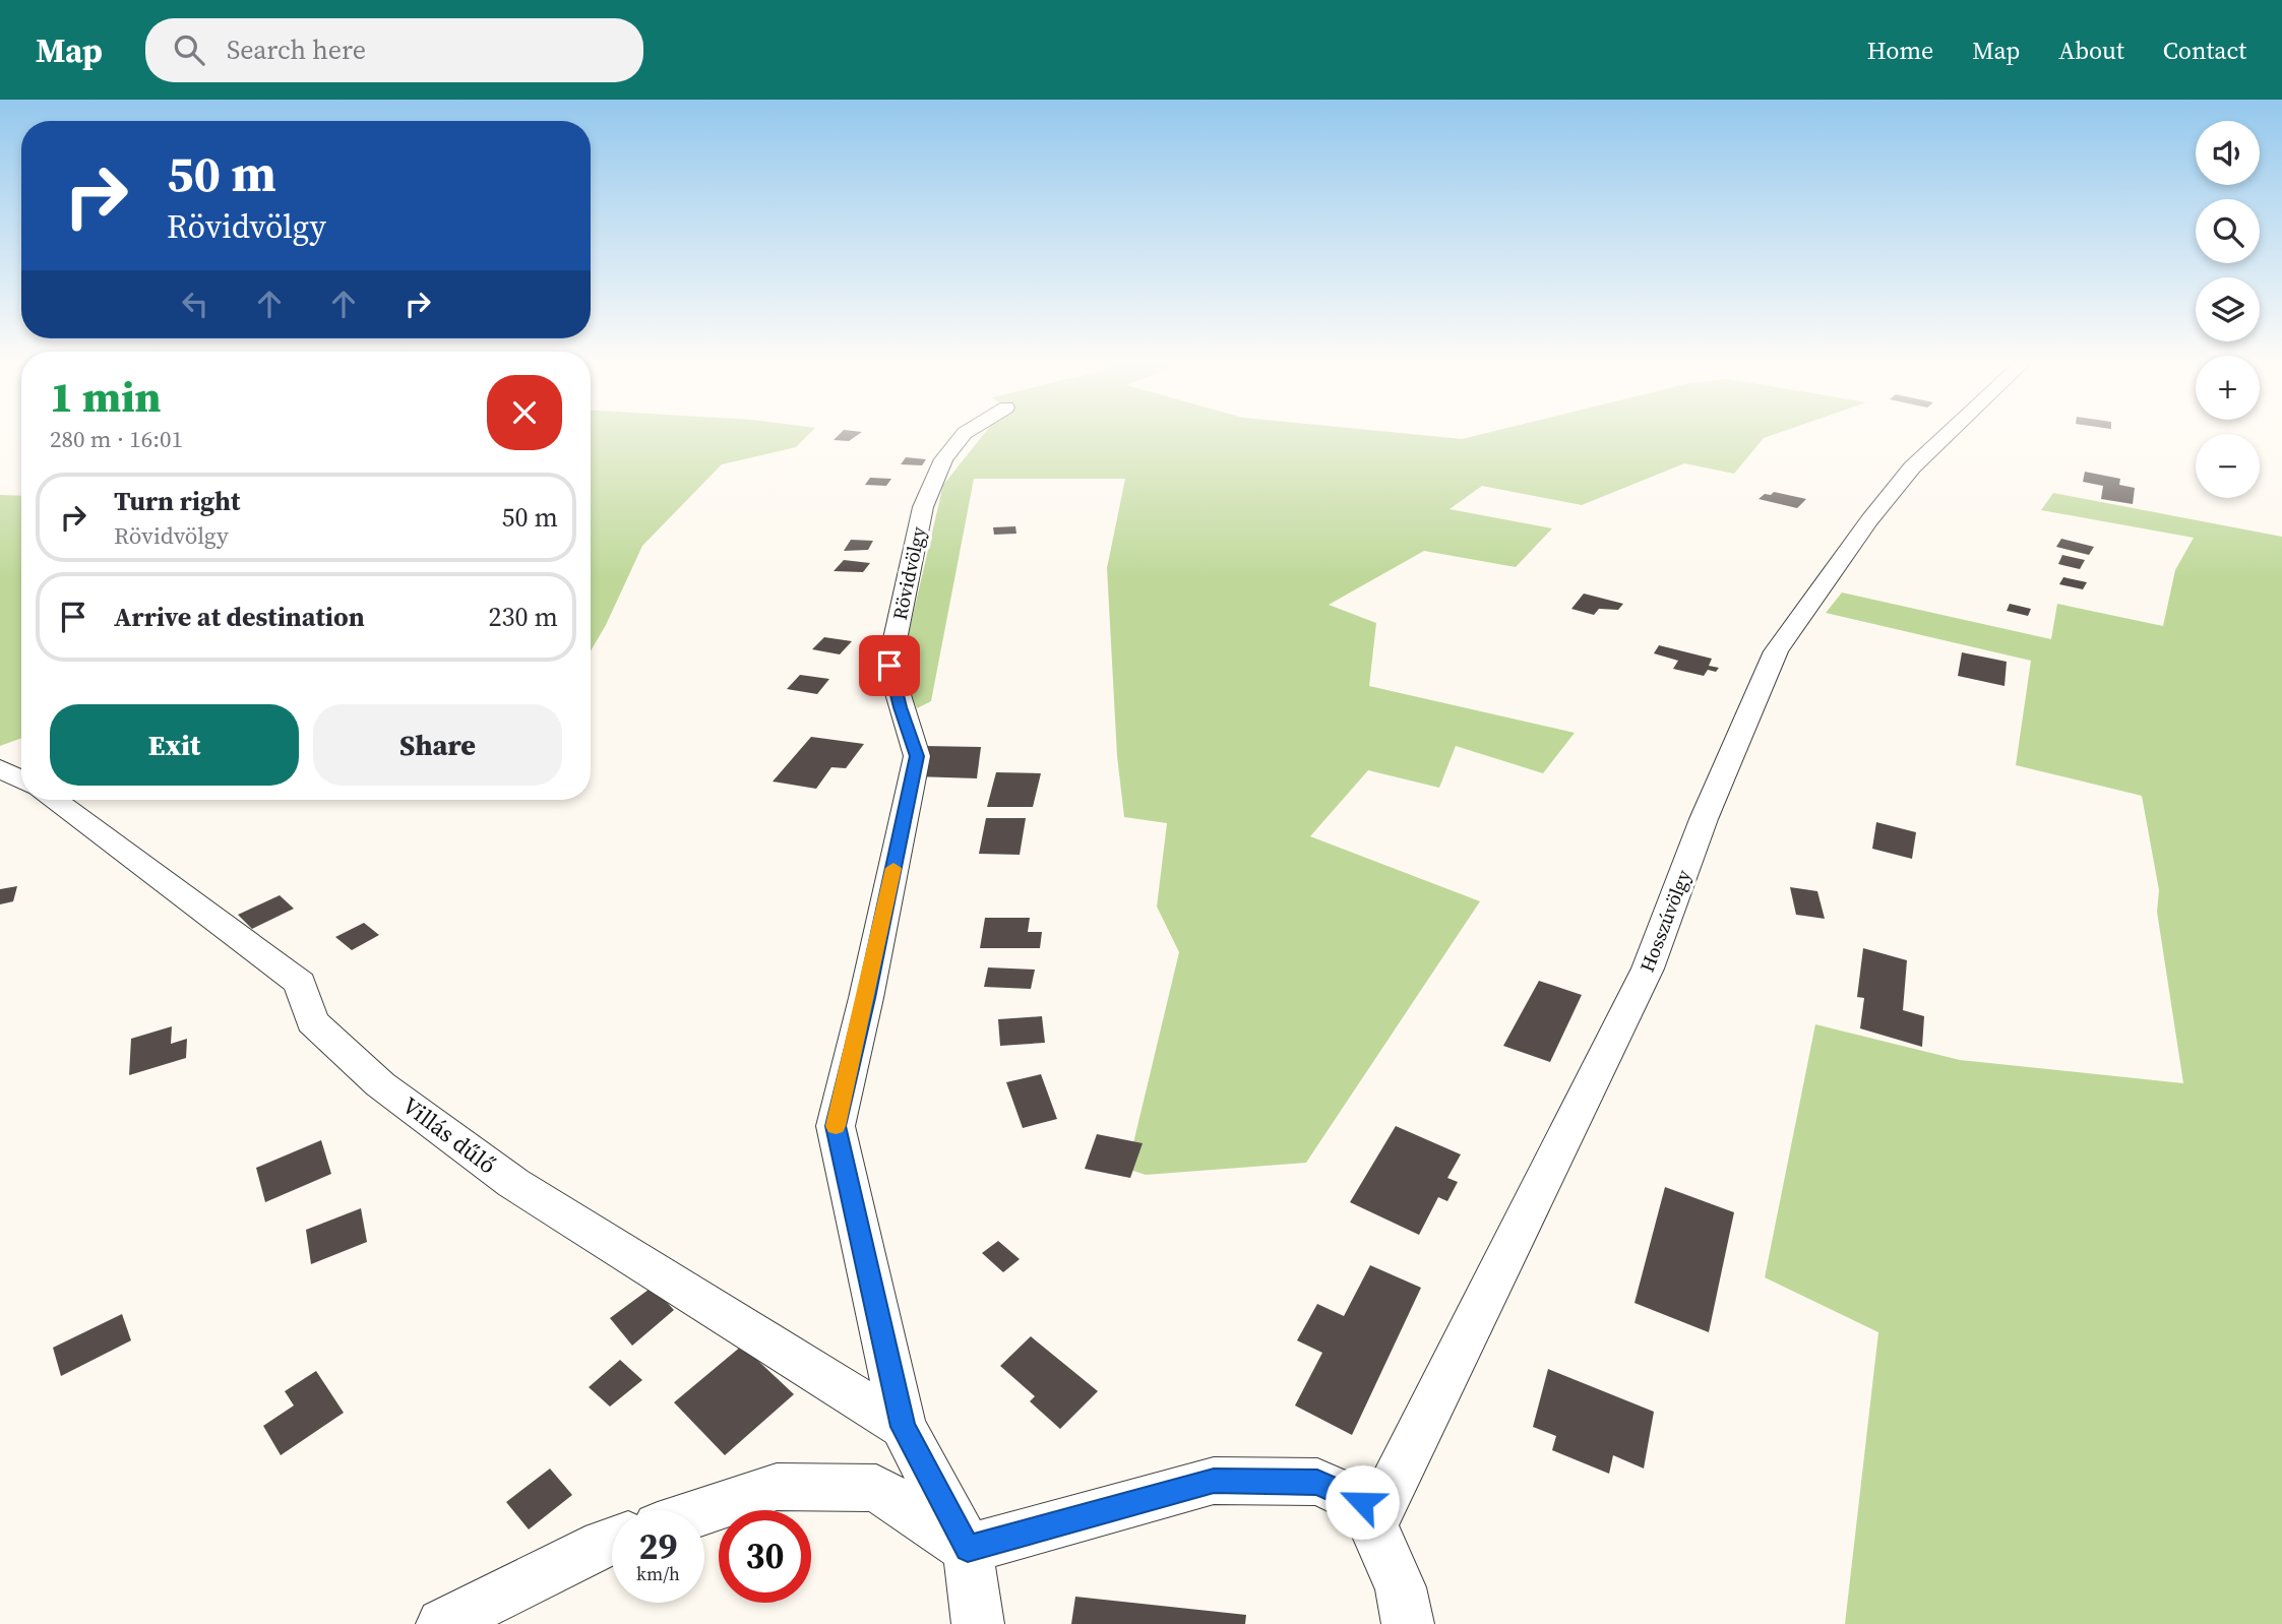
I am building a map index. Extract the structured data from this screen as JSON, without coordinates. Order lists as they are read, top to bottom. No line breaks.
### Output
{"streets":{"street":["Rövidvölgy","Hosszúvölgy","Villás dűlő"]},"crossings":[["Rövidvölgy","Villás dűlő"]],"page":{"header":"Map","search":"Search here","nav":["Home","Map","About","Contact"],"map_buttons":["+","−"],"turn":["50 m","Rövidvölgy"],"heading":["1 min","280 m · 16:01"],"list":[{"name":"Turn right","note":"Rövidvölgy","value":"50 m"},{"name":"Arrive at destination","value":"230 m"}],"buttons":["Exit","Share"],"speed":"29 km/h","limit":"30"}}
